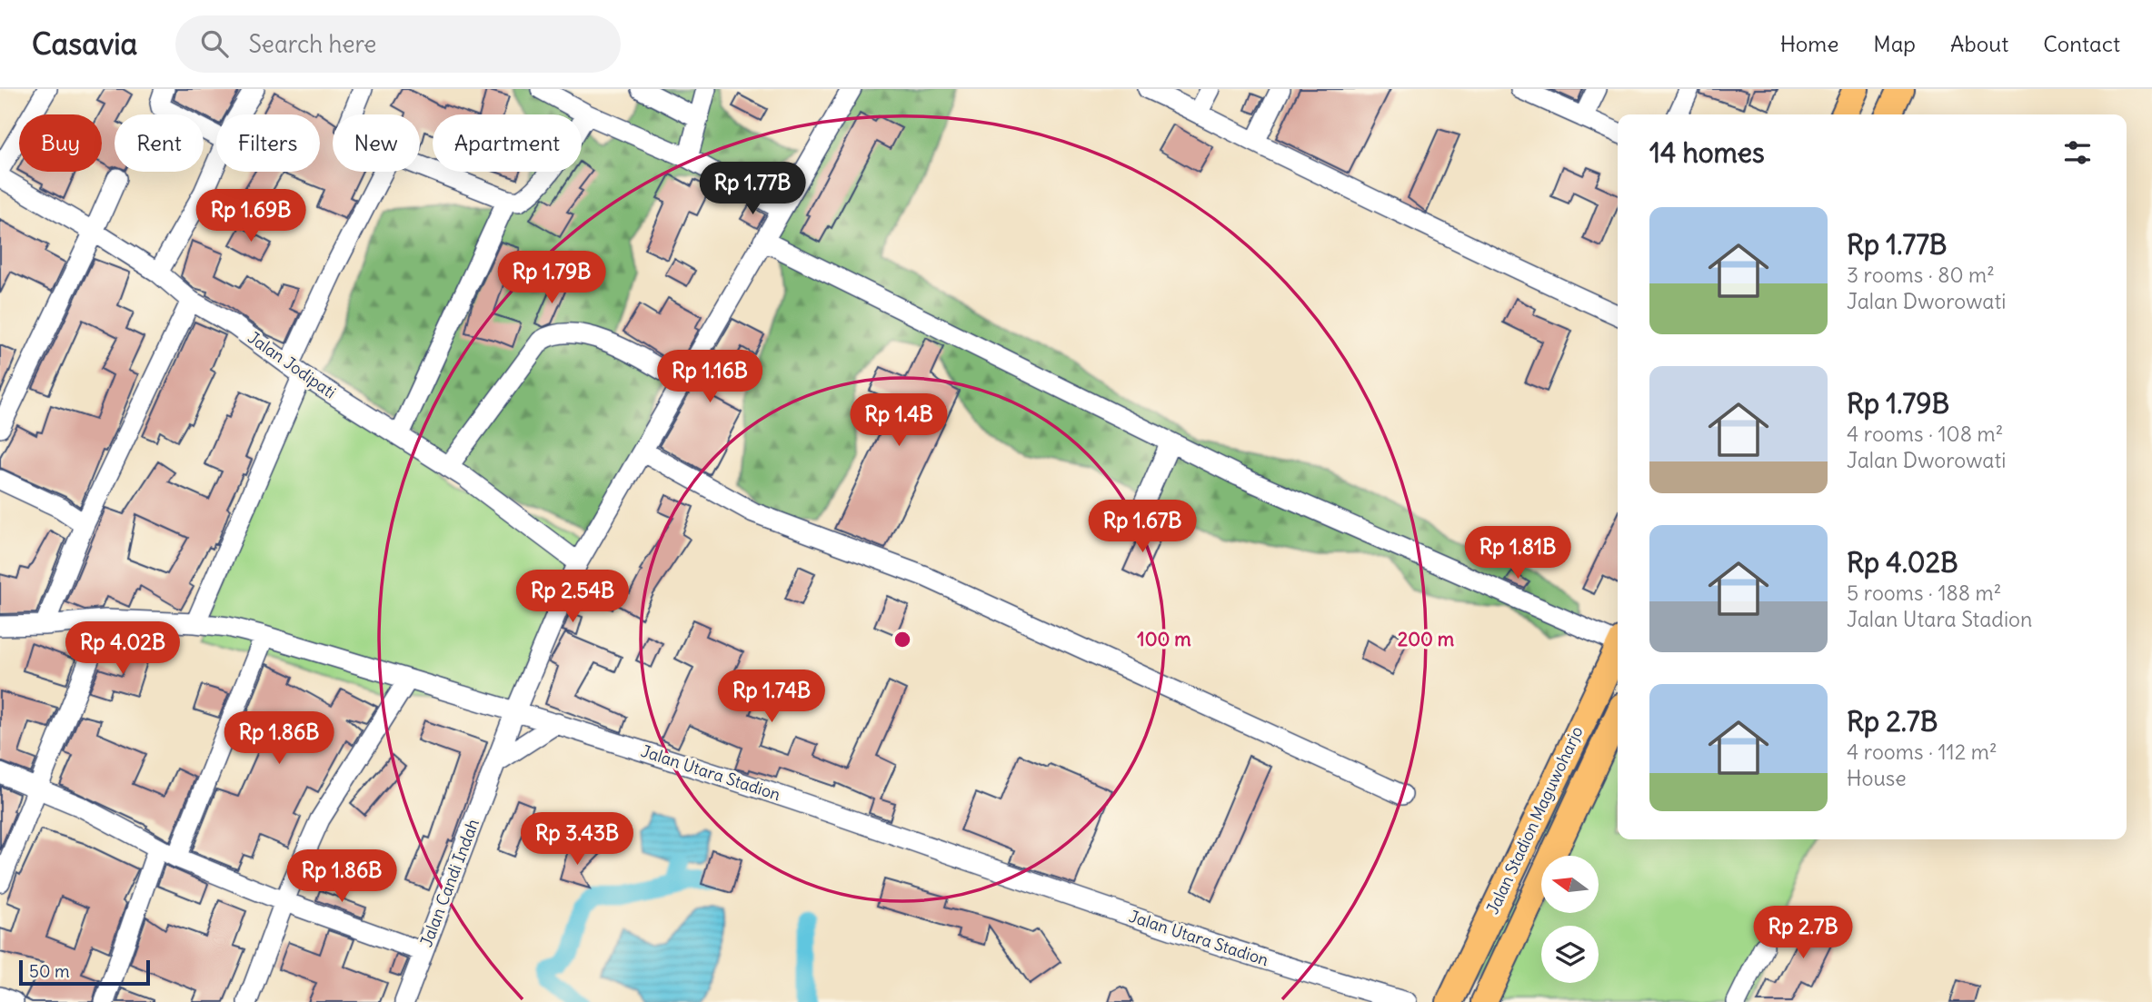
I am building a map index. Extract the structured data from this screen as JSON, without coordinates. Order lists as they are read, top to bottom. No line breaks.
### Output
{"streets":{"main road":["Jalan Stadion Maguwoharjo"],"street":["Jalan Jodipati","Jalan Utara Stadion","Jalan Candi Indah"]},"crossings":[["Jalan Jodipati","Jalan Candi Indah"],["Jalan Utara Stadion","Jalan Candi Indah"]],"scale_bar":"50 m","north":"left","page":{"header":"Casavia","search":"Search here","nav":["Home","Map","About","Contact"],"chip":["Buy","Rent","Filters","New","Apartment"],"heading":"14 homes","price":["Rp 1.77B","Rp 1.69B","Rp 1.79B","Rp 1.16B","Rp 1.4B","Rp 1.67B","Rp 1.81B","Rp 2.54B","Rp 4.02B","Rp 1.74B","Rp 1.86B","Rp 3.43B","Rp 1.86B","Rp 2.7B"],"list":[{"name":"Rp 1.77B","note":"3 rooms · 80 m² · Jalan Dworowati"},{"name":"Rp 1.79B","note":"4 rooms · 108 m² · Jalan Dworowati"},{"name":"Rp 4.02B","note":"5 rooms · 188 m² · Jalan Utara Stadion"},{"name":"Rp 2.7B","note":"4 rooms · 112 m² · House"}],"scale":"50 m"},"rings":["100 m","200 m"]}
